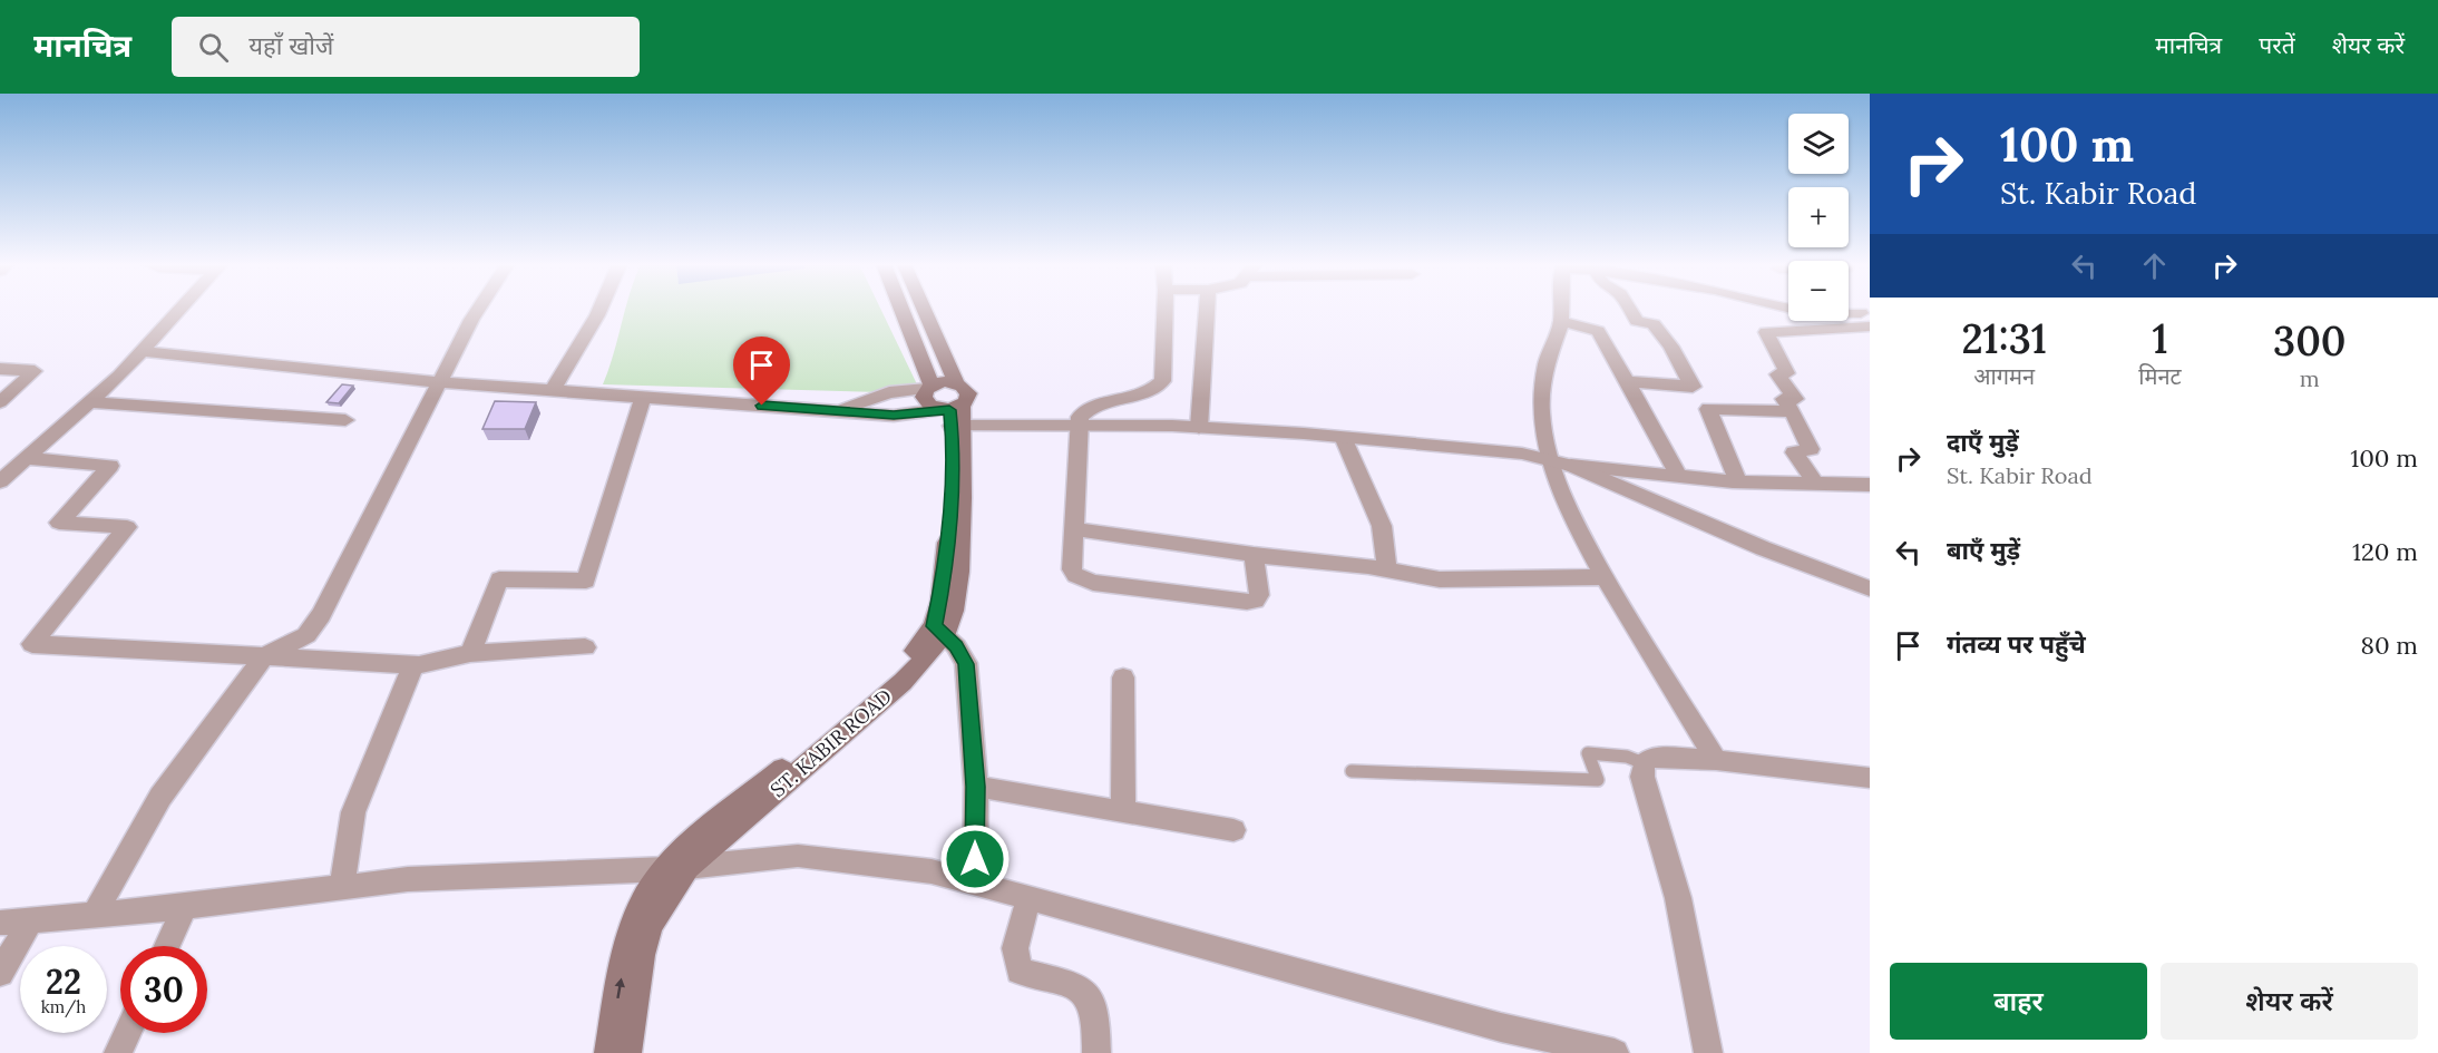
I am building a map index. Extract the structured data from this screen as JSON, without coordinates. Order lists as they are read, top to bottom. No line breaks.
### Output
{"streets":{"main road":["ST. KABIR ROAD"]},"page":{"header":"मानचित्र","search":"यहाँ खोजें","nav":["मानचित्र","परतें","शेयर करें"],"turn":["100 m","St. Kabir Road"],"map_buttons":["+","−"],"eta":["21:31","आगमन","1","मिनट","300","m"],"list":[{"name":"दाएँ मुड़ें","note":"St. Kabir Road","value":"100 m"},{"name":"बाएँ मुड़ें","value":"120 m"},{"name":"गंतव्य पर पहुँचे","value":"80 m"}],"speed":"22 km/h","limit":"30","buttons":["बाहर","शेयर करें"]}}
